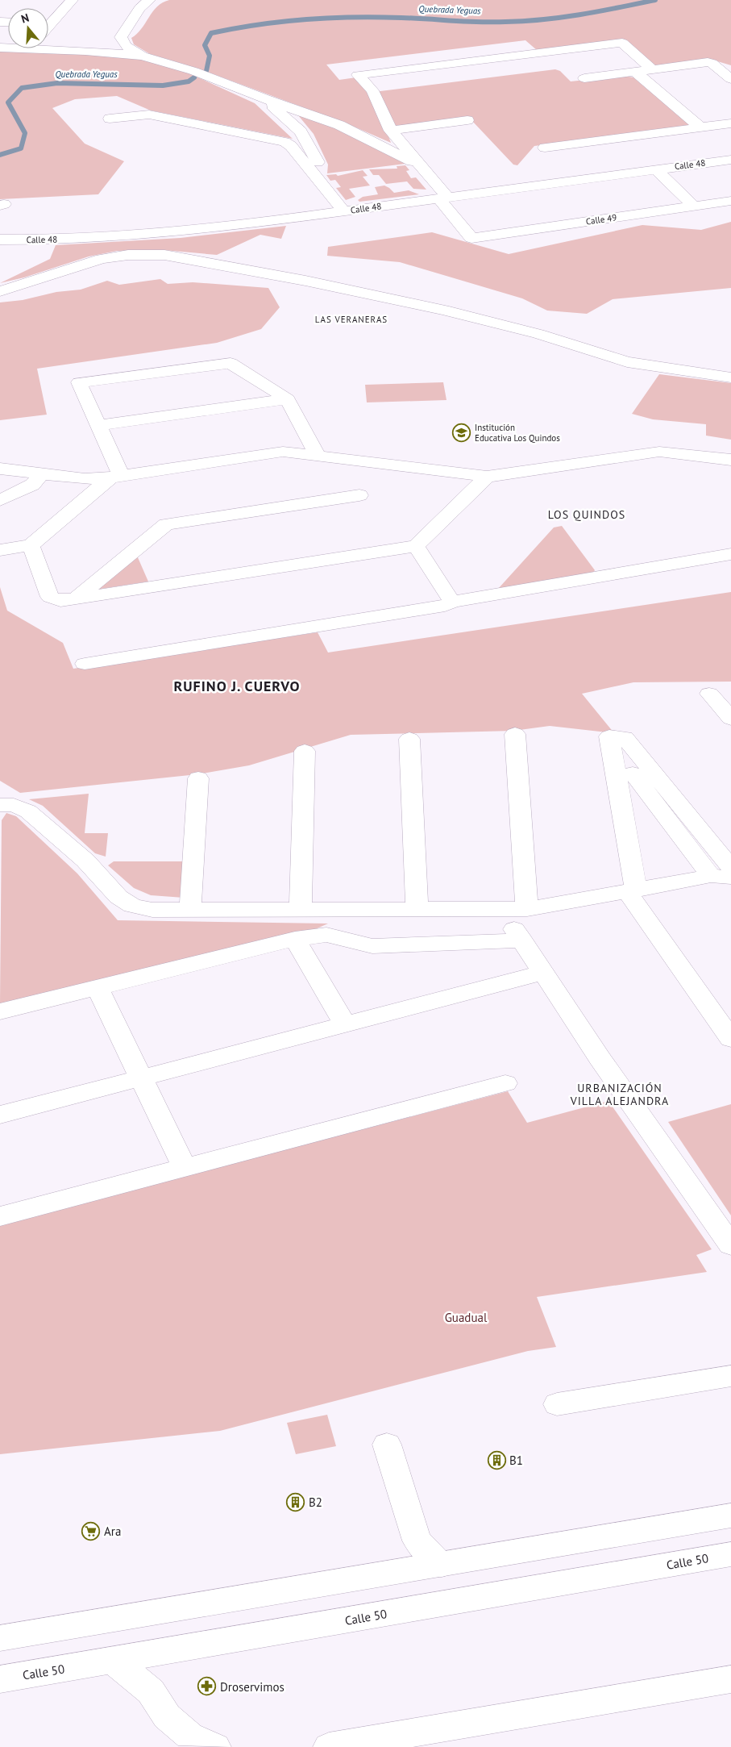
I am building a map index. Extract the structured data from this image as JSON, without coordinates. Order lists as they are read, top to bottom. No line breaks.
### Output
{"streets":{"street":["Calle 48","Calle 49","Calle 50"]},"crossings":[["Calle 48","Calle 49"]],"districts":["LAS VERANERAS","LOS QUINDOS","RUFINO J. CUERVO","URBANIZACIÓN VILLA ALEJANDRA"],"water":["Quebrada Yeguas"],"parks":["Guadual"],"places":{"school or university":["Institución Educativa Los Quindos"],"building":["B1","B2"],"supermarket":["Ara"],"pharmacy":["Droservimos"]},"north":"top"}
